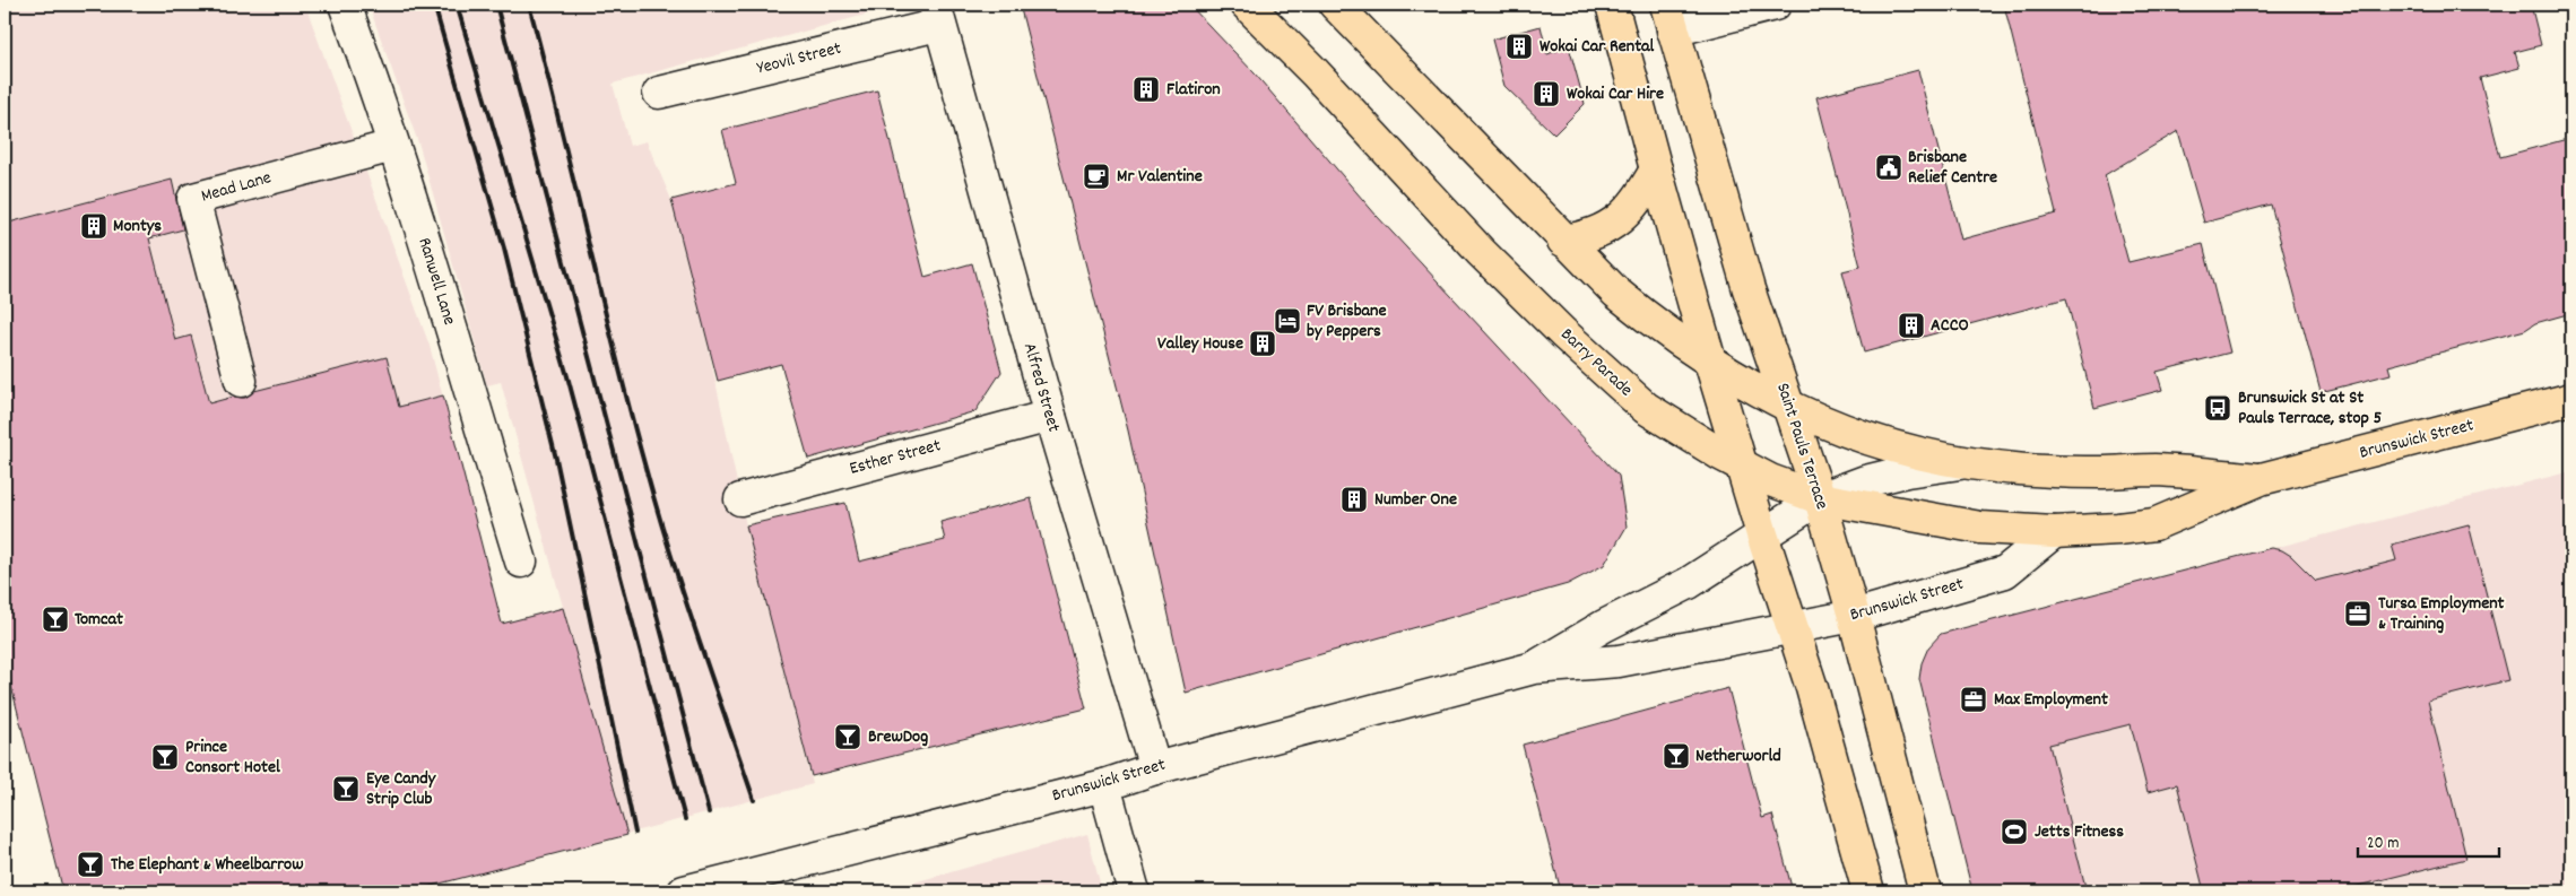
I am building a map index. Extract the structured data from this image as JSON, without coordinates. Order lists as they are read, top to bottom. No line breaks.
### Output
{"streets":{"highway":["Barry Parade","Brunswick Street","Saint Pauls Terrace"],"street":["Yeovil Street","Mead Lane","Ranwell Lane","Alfred Street","Esther Street"]},"crossings":[["Yeovil Street","Alfred Street"],["Mead Lane","Ranwell Lane"],["Barry Parade","Brunswick Street"],["Barry Parade","Saint Pauls Terrace"],["Alfred Street","Brunswick Street"],["Alfred Street","Esther Street"],["Brunswick Street","Saint Pauls Terrace"]],"places":{"building":["Wokai Car Rental","Flatiron","Wokai Car Hire","Montys","ACCO","Valley House","Number One"],"public building":["Brisbane Relief Centre"],"cafe":["Mr Valentine"],"hotel":["FV Brisbane by Peppers"],"bus stop":["Brunswick St at St Pauls Terrace, stop 5"],"office":["Tursa Employment & Training","Max Employment"],"bar":["Tomcat","BrewDog","Netherworld","Prince Consort Hotel","Eye Candy Strip Club","The Elephant & Wheelbarrow"],"sports":["Jetts Fitness"]},"scale_bar":"20 m"}
